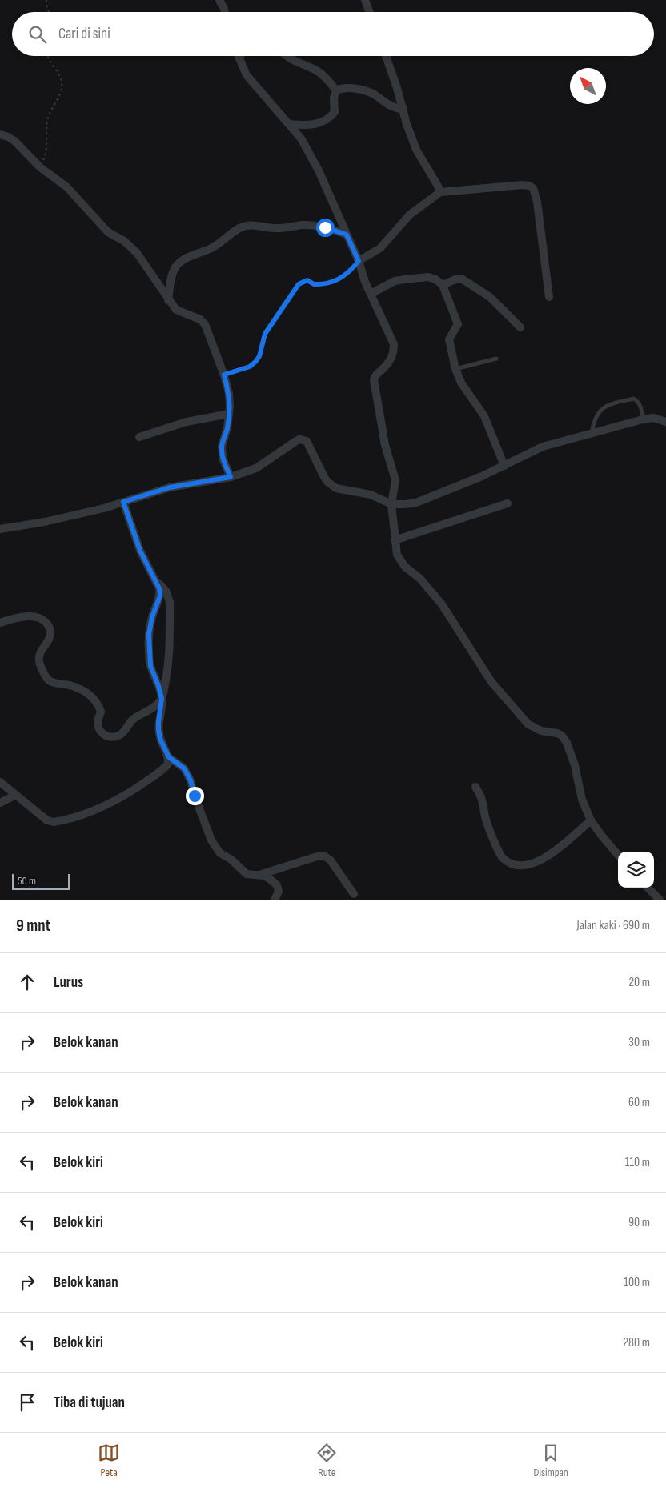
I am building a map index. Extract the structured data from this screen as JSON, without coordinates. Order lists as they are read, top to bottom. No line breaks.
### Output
{"scale_bar":"50 m","north":"top left","page":{"search":"Cari di sini","scale":"50 m","heading":["9 mnt","Jalan kaki · 690 m"],"list":[["Lurus","20 m"],["Belok kanan","30 m"],["Belok kanan","60 m"],["Belok kiri","110 m"],["Belok kiri","90 m"],["Belok kanan","100 m"],["Belok kiri","280 m"],"Tiba di tujuan"],"nav":["Peta","Rute","Disimpan"]}}
